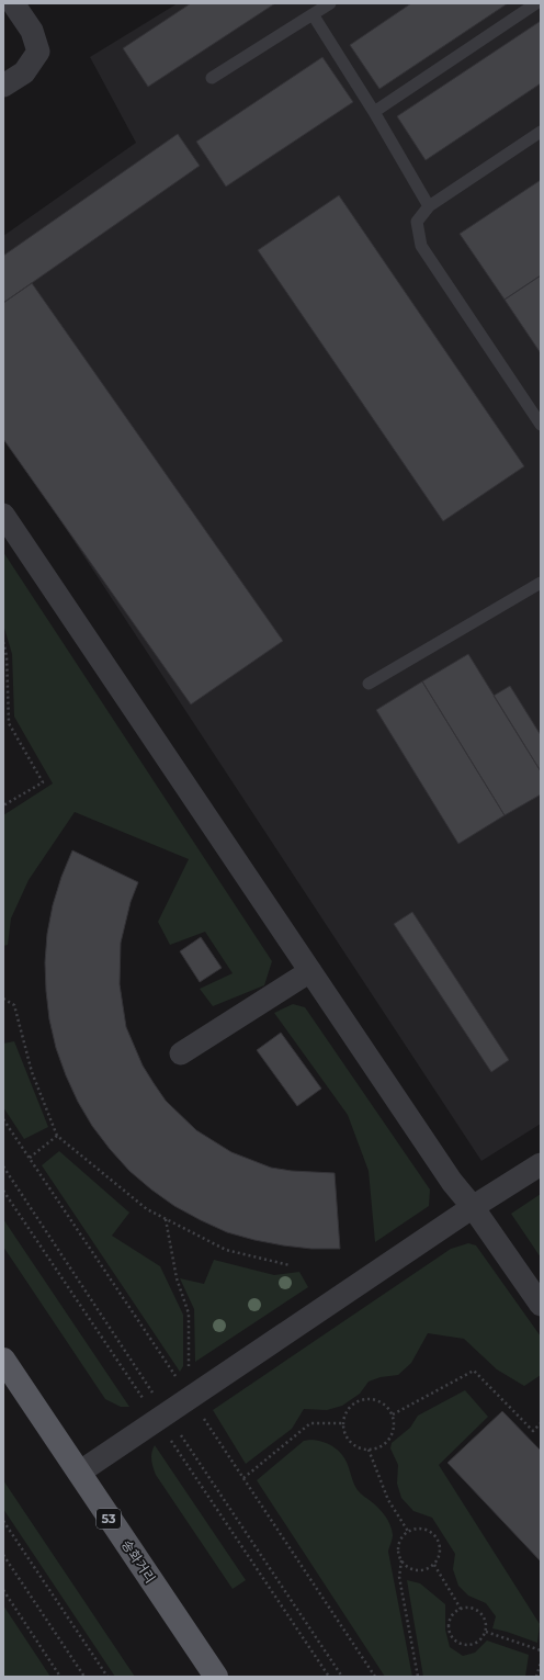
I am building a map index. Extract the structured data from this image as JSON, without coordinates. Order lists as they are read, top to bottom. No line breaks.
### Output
{"streets":{"main road":["53","송화거리"]}}
